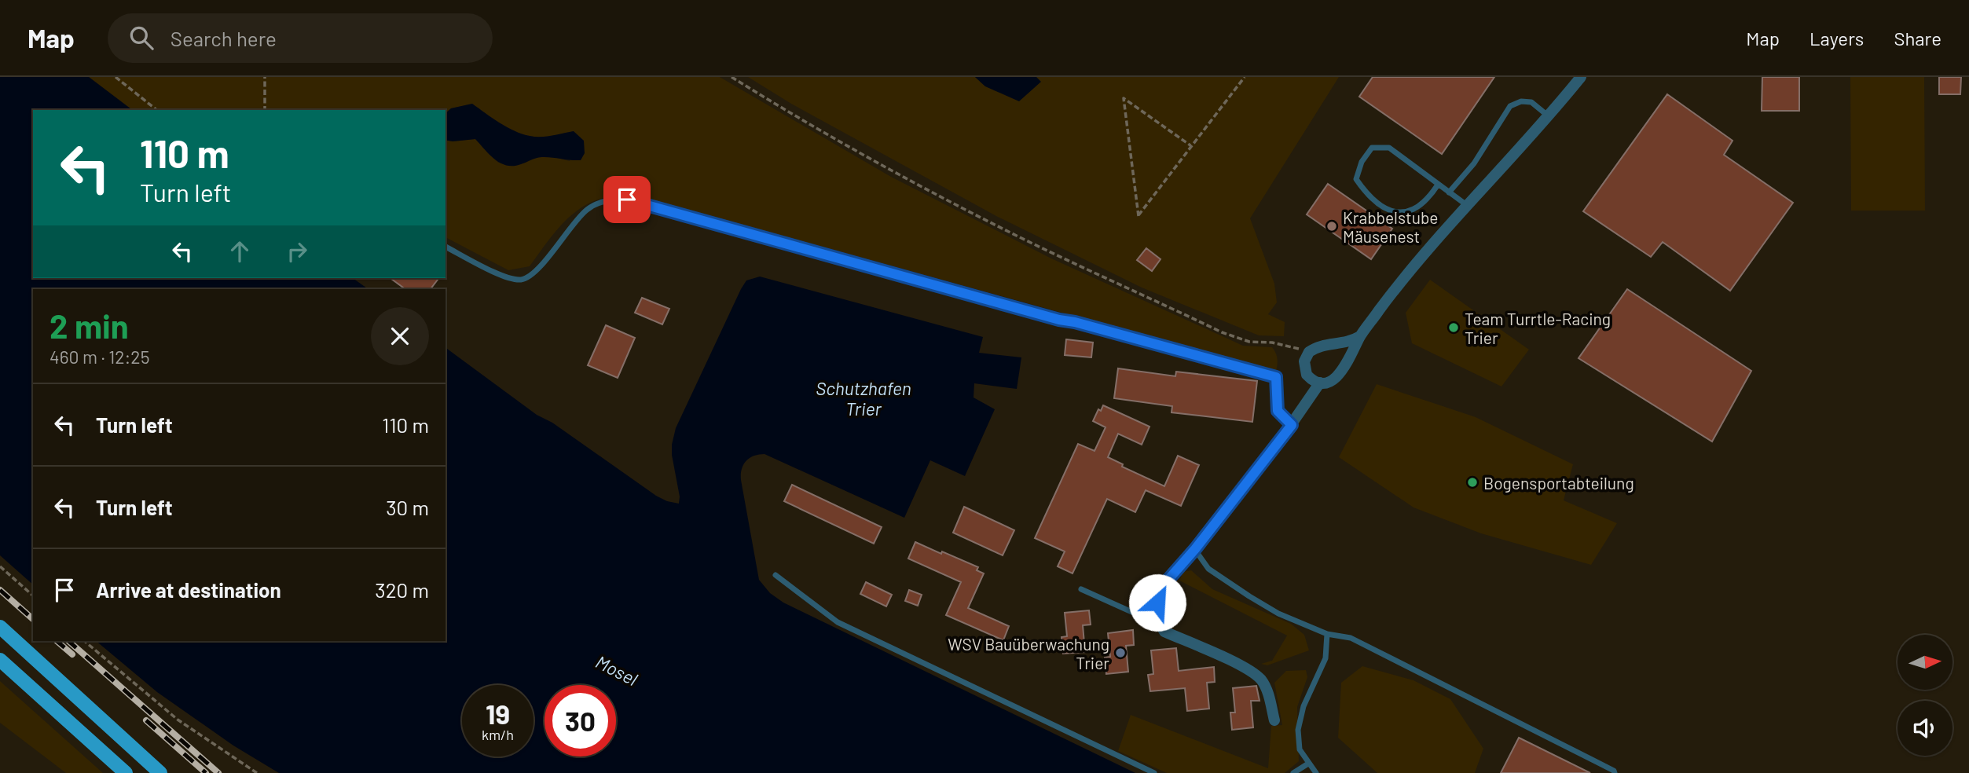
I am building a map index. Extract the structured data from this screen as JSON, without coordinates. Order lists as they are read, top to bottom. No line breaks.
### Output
{"water":["Schutzhafen Trier","Mosel"],"places":["Krabbelstube Mäusenest","Team Turrtle-Racing Trier","Bogensportabteilung","WSV Bauüberwachung Trier"],"north":"right","page":{"header":"Map","search":"Search here","nav":["Map","Layers","Share"],"turn":["110 m","Turn left"],"heading":["2 min","460 m · 12:25"],"list":[{"name":"Turn left","value":"110 m"},{"name":"Turn left","value":"30 m"},{"name":"Arrive at destination","value":"320 m"}],"speed":"19 km/h","limit":"30"}}
